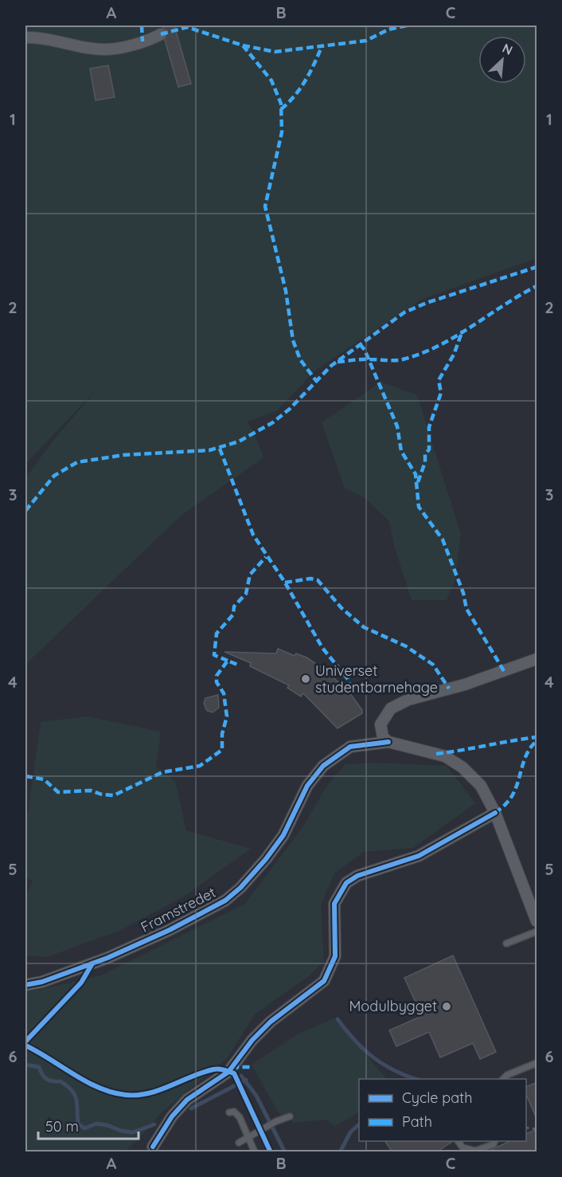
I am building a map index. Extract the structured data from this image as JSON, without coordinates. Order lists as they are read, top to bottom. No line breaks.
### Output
{"streets":{"street":["Framstredet"]},"places":["Universet studentbarnehage","Modulbygget"],"legend":["Cycle path","Path"],"scale_bar":"50 m","north":"top right","grid":{"columns":["A","B","C"],"rows":["1","2","3","4","5","6"]}}
